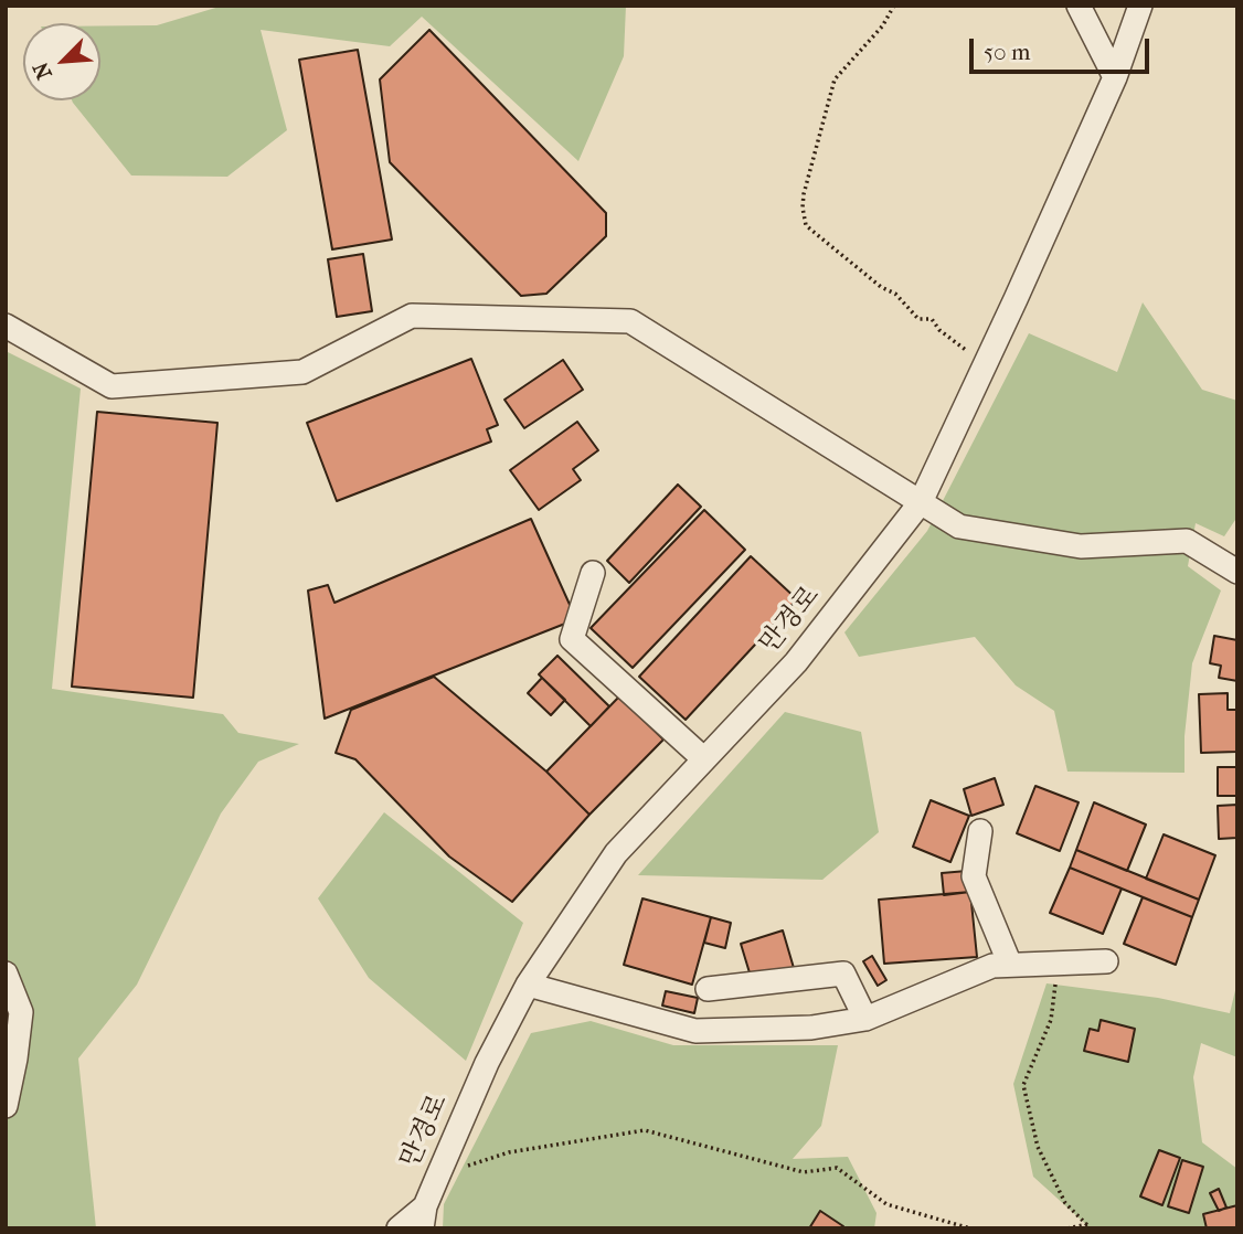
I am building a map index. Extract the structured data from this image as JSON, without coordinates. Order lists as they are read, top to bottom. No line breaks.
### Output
{"streets":{"street":["만경로"]},"scale_bar":"50 m","north":"bottom left"}
